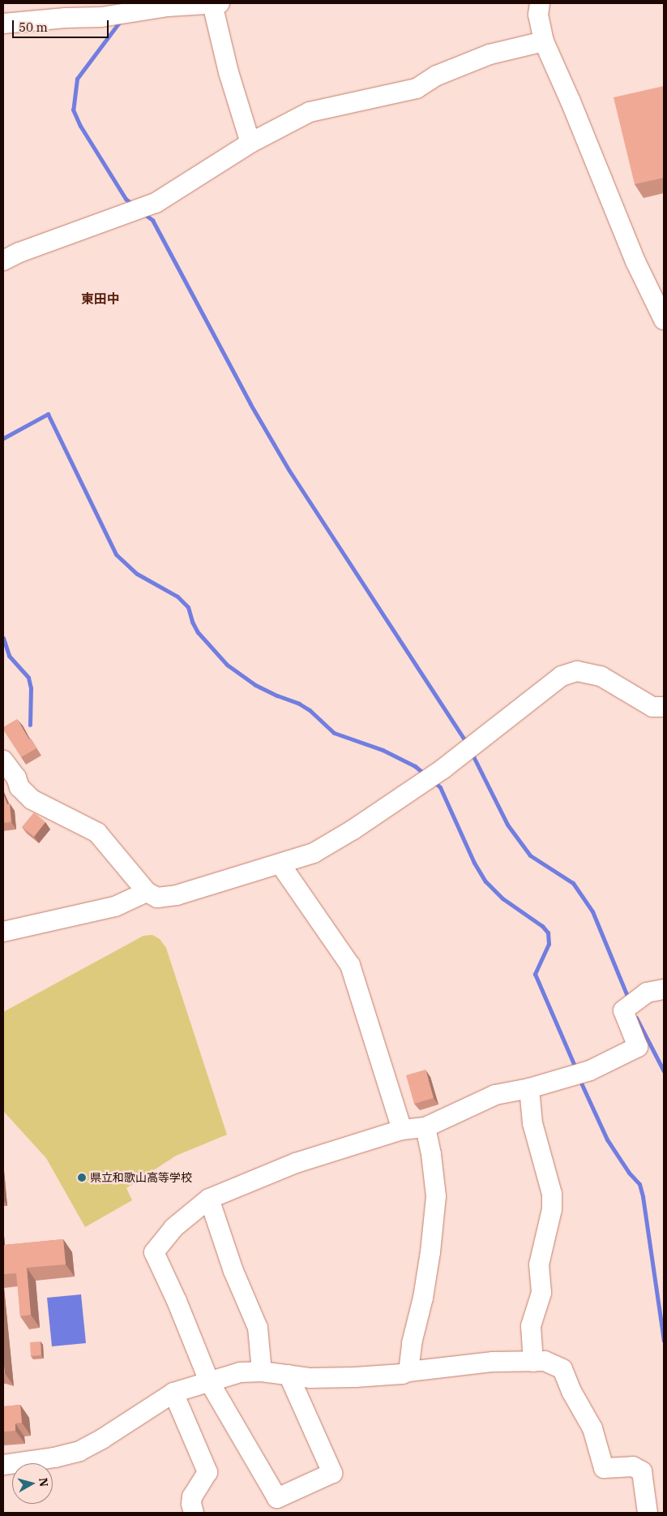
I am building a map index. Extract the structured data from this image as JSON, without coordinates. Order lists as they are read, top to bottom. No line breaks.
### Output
{"districts":["東田中"],"places":["県立和歌山高等学校"],"scale_bar":"50 m","north":"right"}
